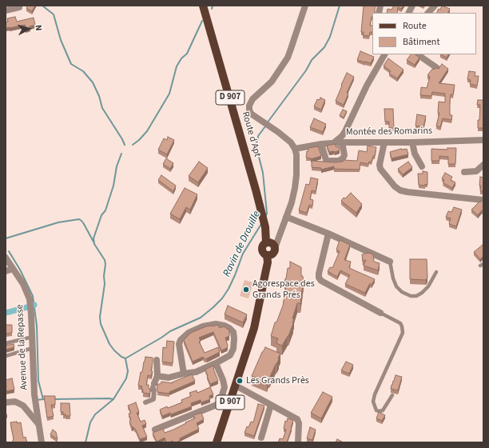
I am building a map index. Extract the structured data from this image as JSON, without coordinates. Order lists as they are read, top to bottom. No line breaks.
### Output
{"streets":{"main road":["D 907","Route d'Apt"],"street":["Montée des Romarins","Avenue de la Repasse"]},"crossings":[["D 907","Route d'Apt"]],"water":["Ravin de Drouille"],"places":["Agorespace des Grands Prés","Les Grands Près"],"legend":["Route","Bâtiment"],"north":"right"}
